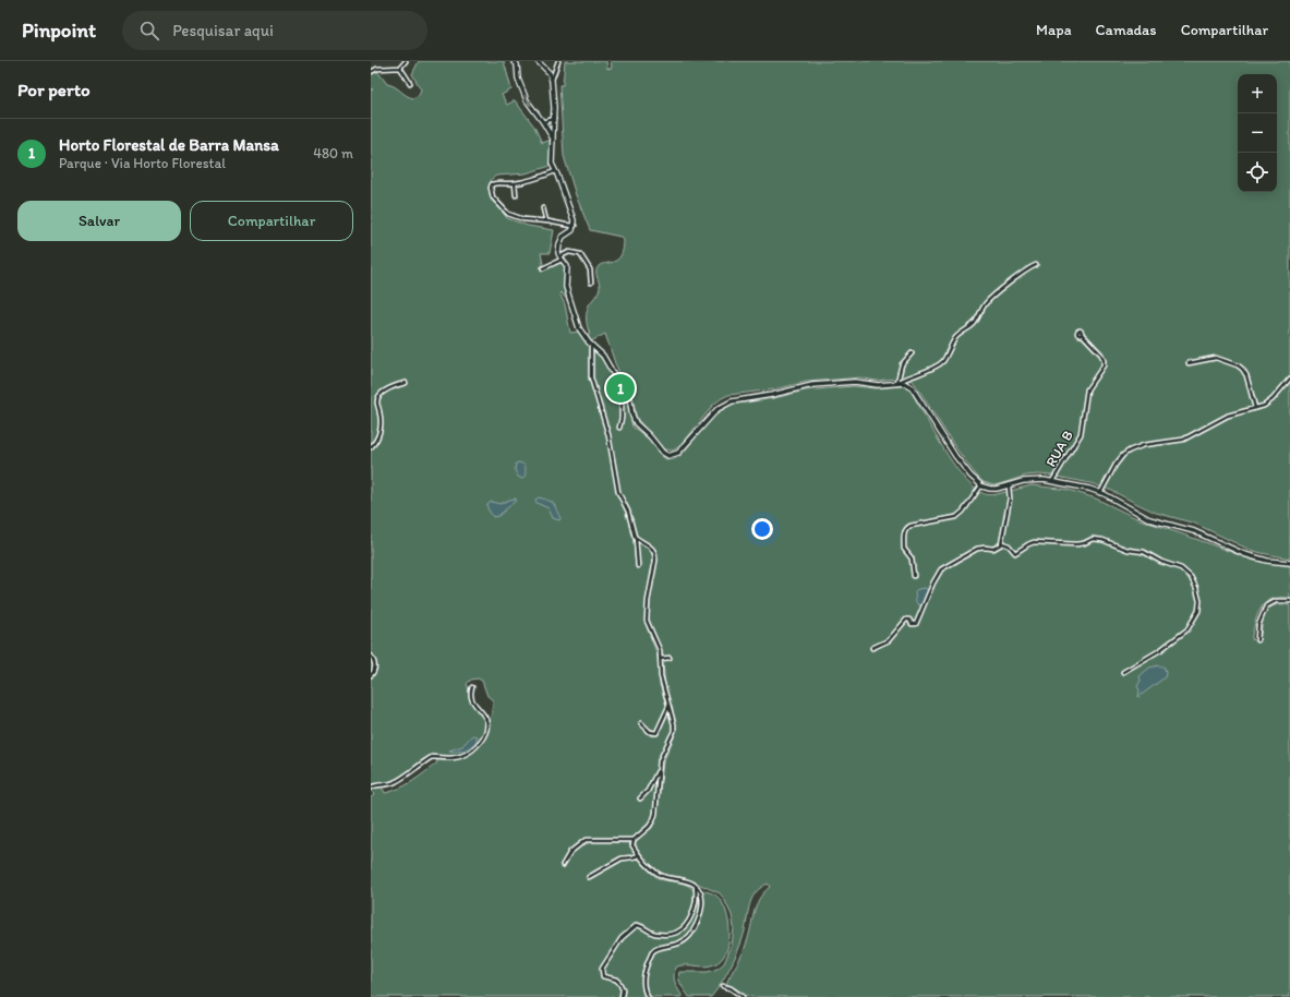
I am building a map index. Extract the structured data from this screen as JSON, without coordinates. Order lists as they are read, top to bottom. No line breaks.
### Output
{"streets":{"street":["RUA B"]},"page":{"header":"Pinpoint","search":"Pesquisar aqui","nav":["Mapa","Camadas","Compartilhar"],"heading":"Por perto","map_buttons":["+","−"],"list":[{"mark":"1","name":"Horto Florestal de Barra Mansa","note":"Parque · Via Horto Florestal","value":"480 m"}],"buttons":["Salvar","Compartilhar"],"pins":"1"}}
